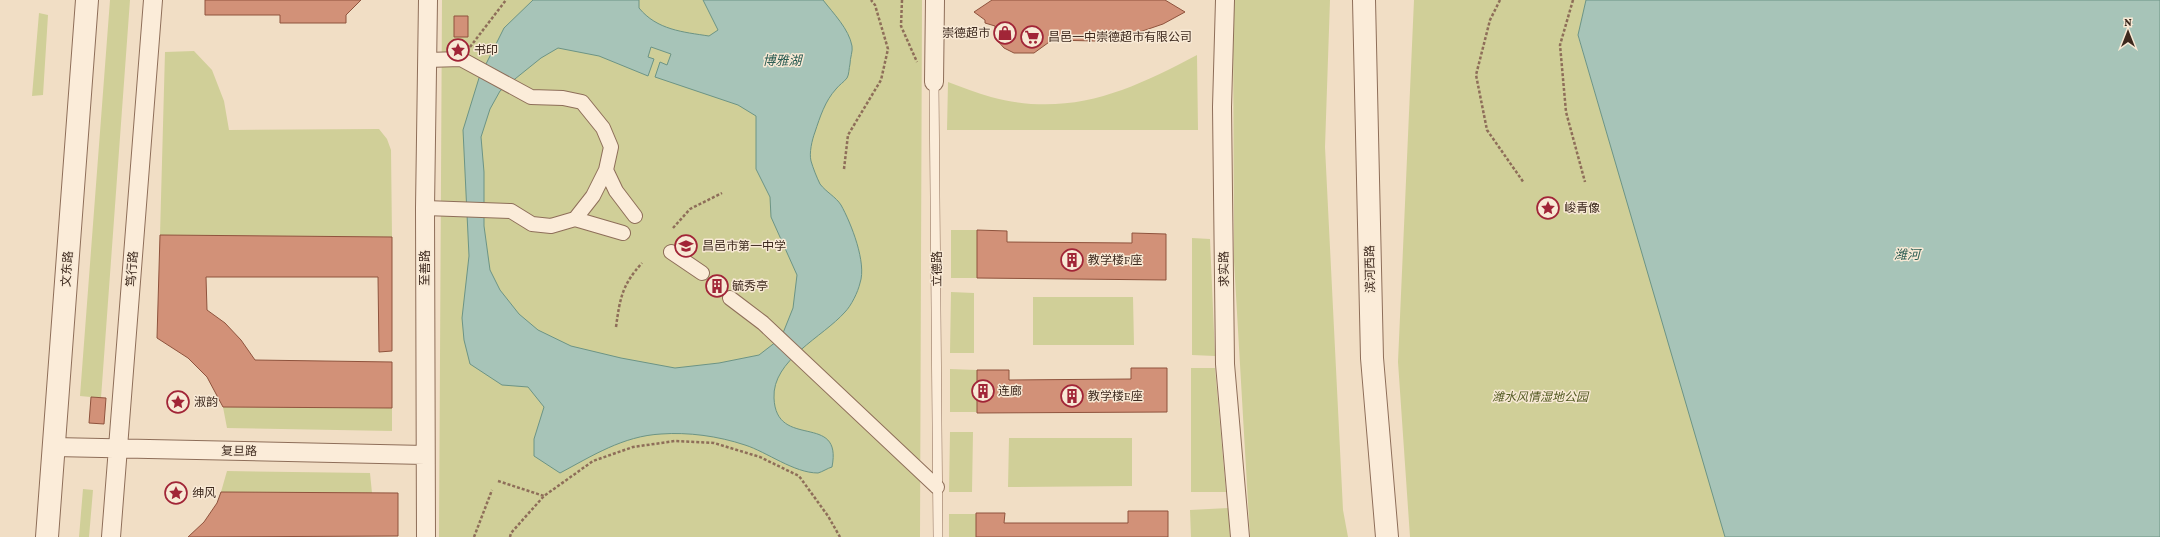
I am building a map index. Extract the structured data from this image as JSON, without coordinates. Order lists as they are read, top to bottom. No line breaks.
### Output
{"streets":{"street":["至善路","文东路","笃行路","立德路","求实路","滨河西路","复旦路"]},"crossings":[["至善路","复旦路"],["文东路","复旦路"],["笃行路","复旦路"]],"water":["博雅湖","潍河"],"parks":["潍水风情湿地公园"],"places":{"shop":["崇德超市"],"supermarket":["昌邑一中崇德超市有限公司"],"place":["书印","峻青像","淑韵","绅风"],"school or university":["昌邑市第一中学"],"building":["教学楼F座","毓秀亭","连廊","教学楼E座"]},"north":"top"}
